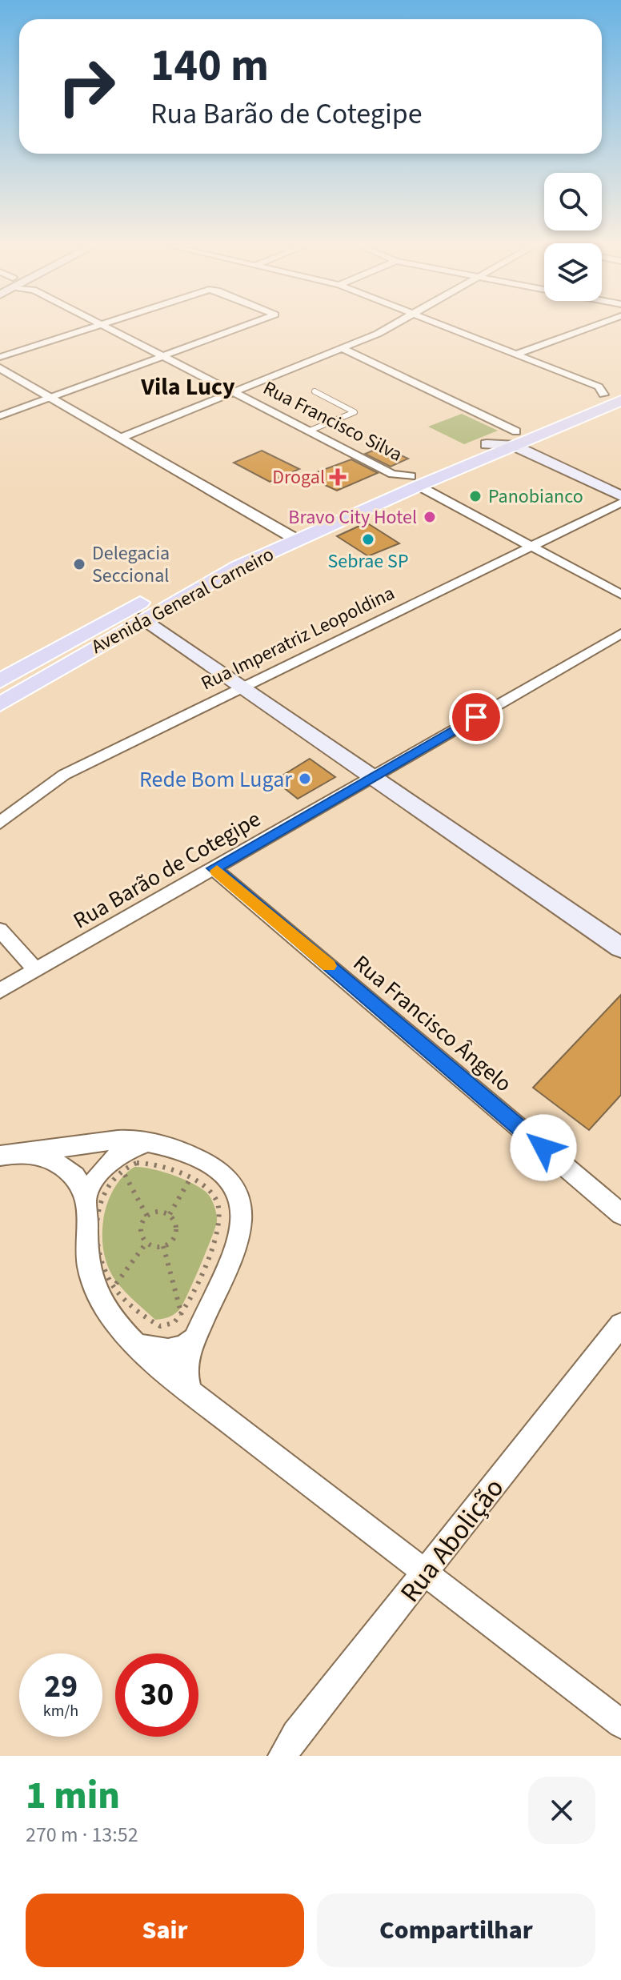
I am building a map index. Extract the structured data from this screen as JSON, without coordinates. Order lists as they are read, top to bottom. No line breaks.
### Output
{"streets":{"main road":["Avenida General Carneiro"],"street":["Rua Francisco Silva","Rua Imperatriz Leopoldina","Rua Barão de Cotegipe","Rua Francisco Ângelo","Rua Abolição"]},"crossings":[["Rua Francisco Silva","Avenida General Carneiro"],["Rua Francisco Silva","Rua Imperatriz Leopoldina"],["Rua Barão de Cotegipe","Rua Francisco Ângelo"]],"districts":["Vila Lucy"],"places":{"health":["Drogal"],"other":["Panobianco","Bravo City Hotel","Sebrae SP","Delegacia Seccional","Rede Bom Lugar"]},"page":{"turn":["140 m","Rua Barão de Cotegipe"],"speed":"29 km/h","limit":"30","heading":["1 min","270 m · 13:52"],"buttons":["Sair","Compartilhar"]}}
